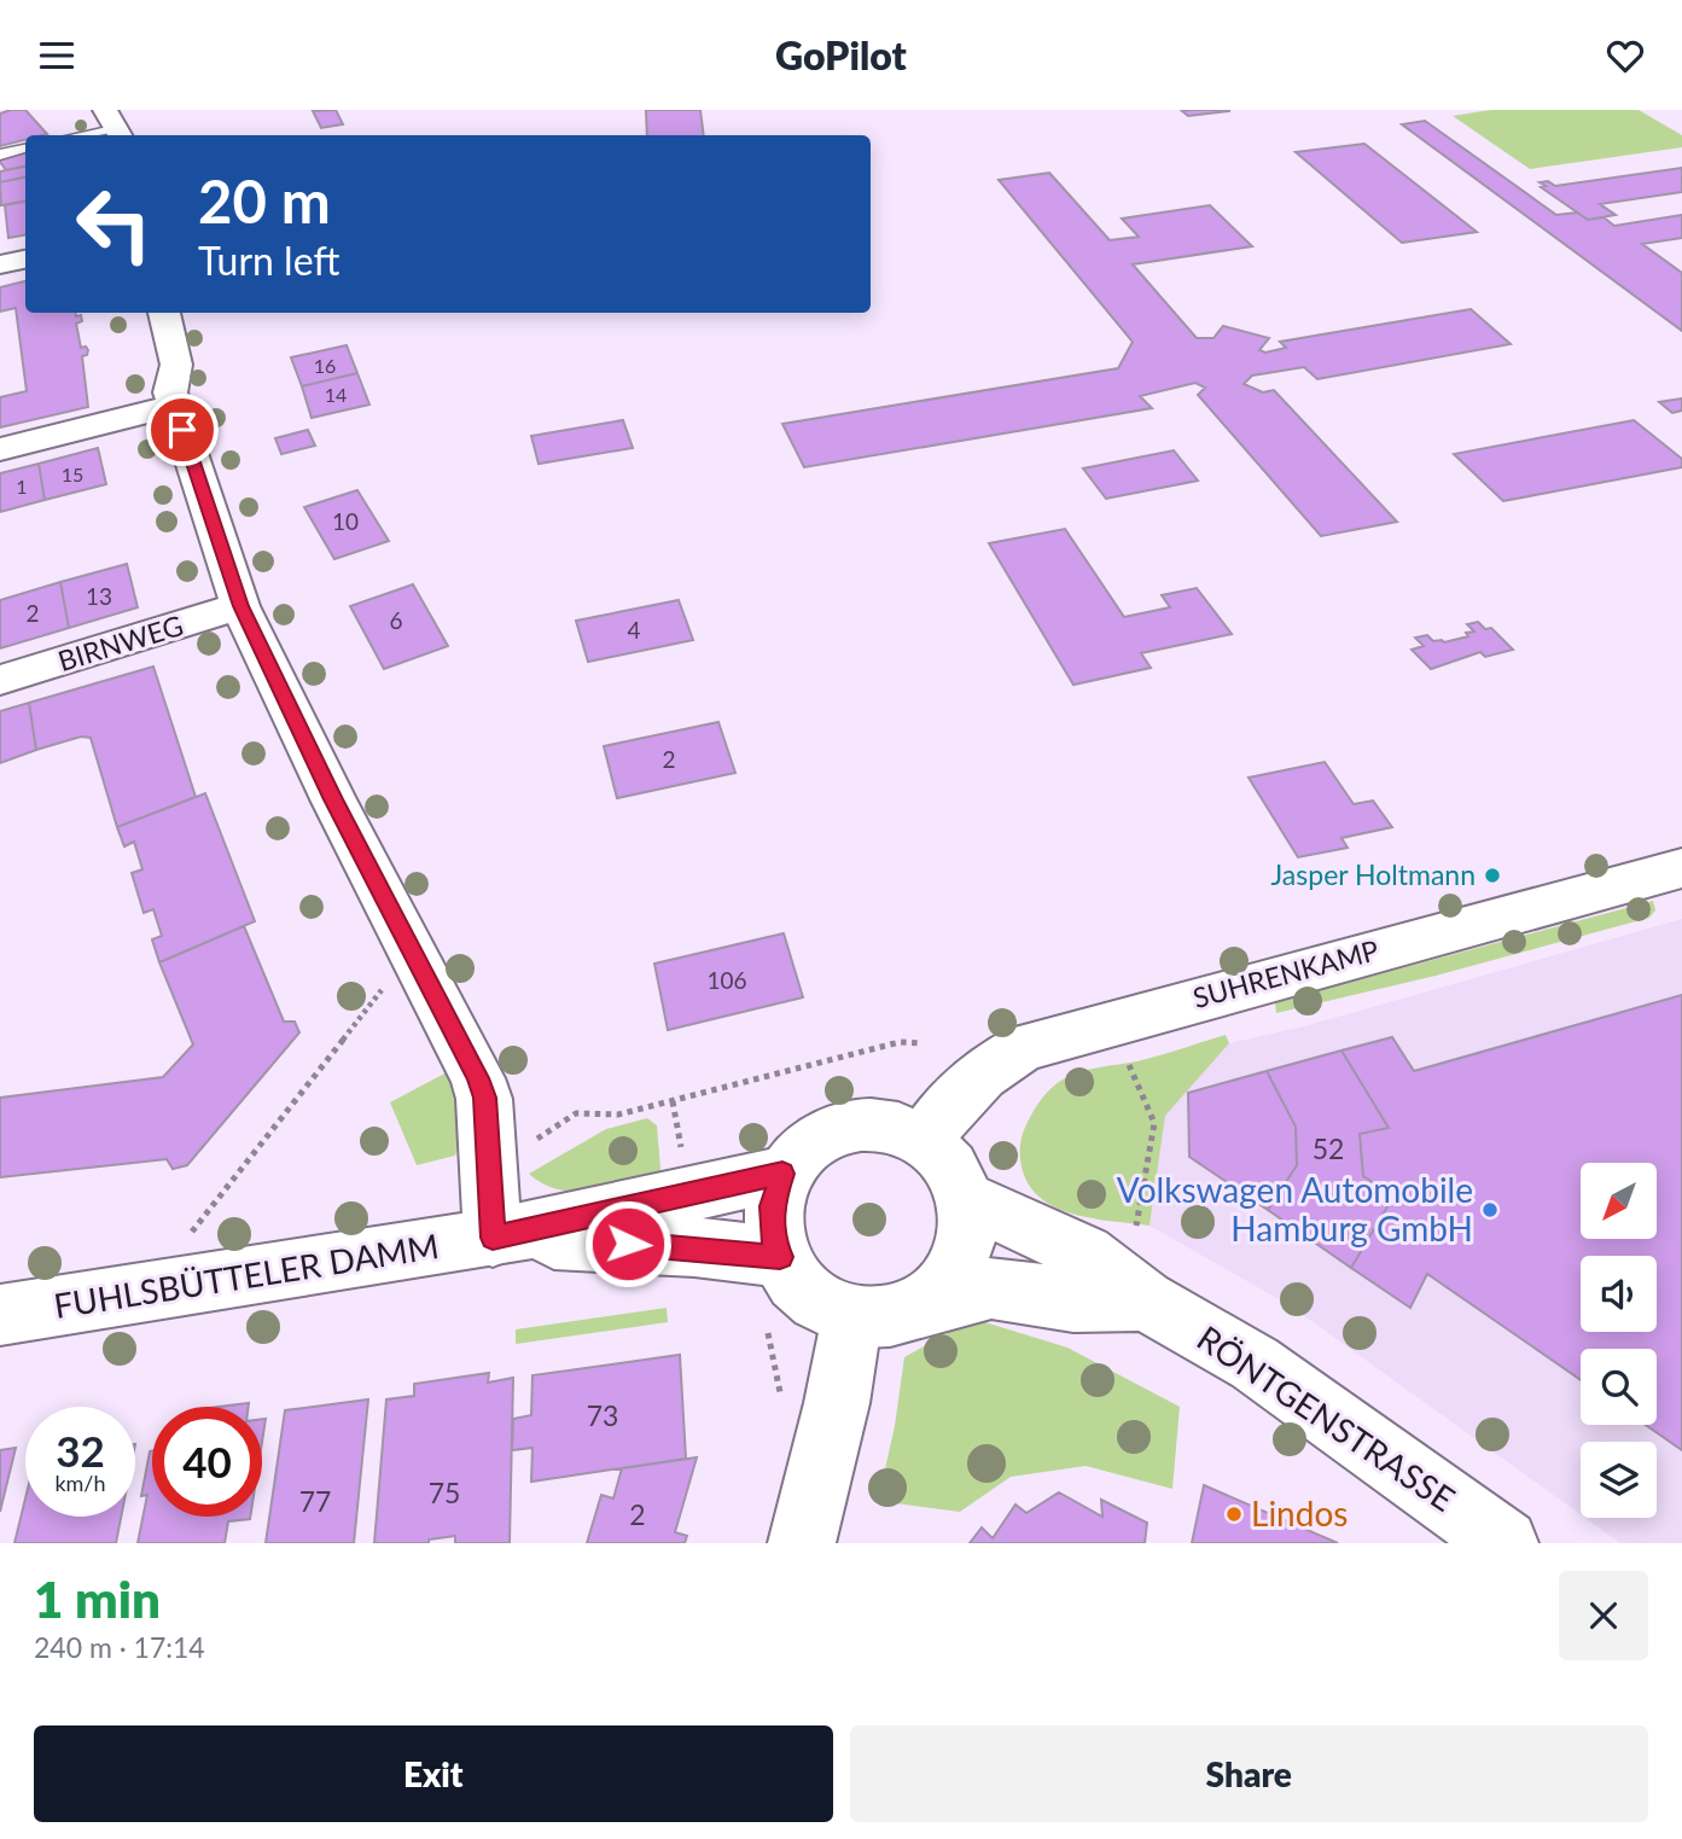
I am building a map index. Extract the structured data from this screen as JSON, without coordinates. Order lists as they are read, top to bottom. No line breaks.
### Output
{"streets":{"street":["BIRNWEG","SUHRENKAMP","FUHLSBÜTTELER DAMM","RÖNTGENSTRASSE"]},"crossings":[["SUHRENKAMP","FUHLSBÜTTELER DAMM"],["SUHRENKAMP","RÖNTGENSTRASSE"],["FUHLSBÜTTELER DAMM","RÖNTGENSTRASSE"]],"places":["Jasper Holtmann","Volkswagen Automobile Hamburg GmbH","Lindos"],"house_numbers":["16","14","15","1","10","13","2","6","4","2","106","52","73","75","77","2"],"north":"bottom left","page":{"header":"GoPilot","turn":["20 m","Turn left"],"speed":"32 km/h","limit":"40","heading":["1 min","240 m · 17:14"],"buttons":["Exit","Share"]}}
